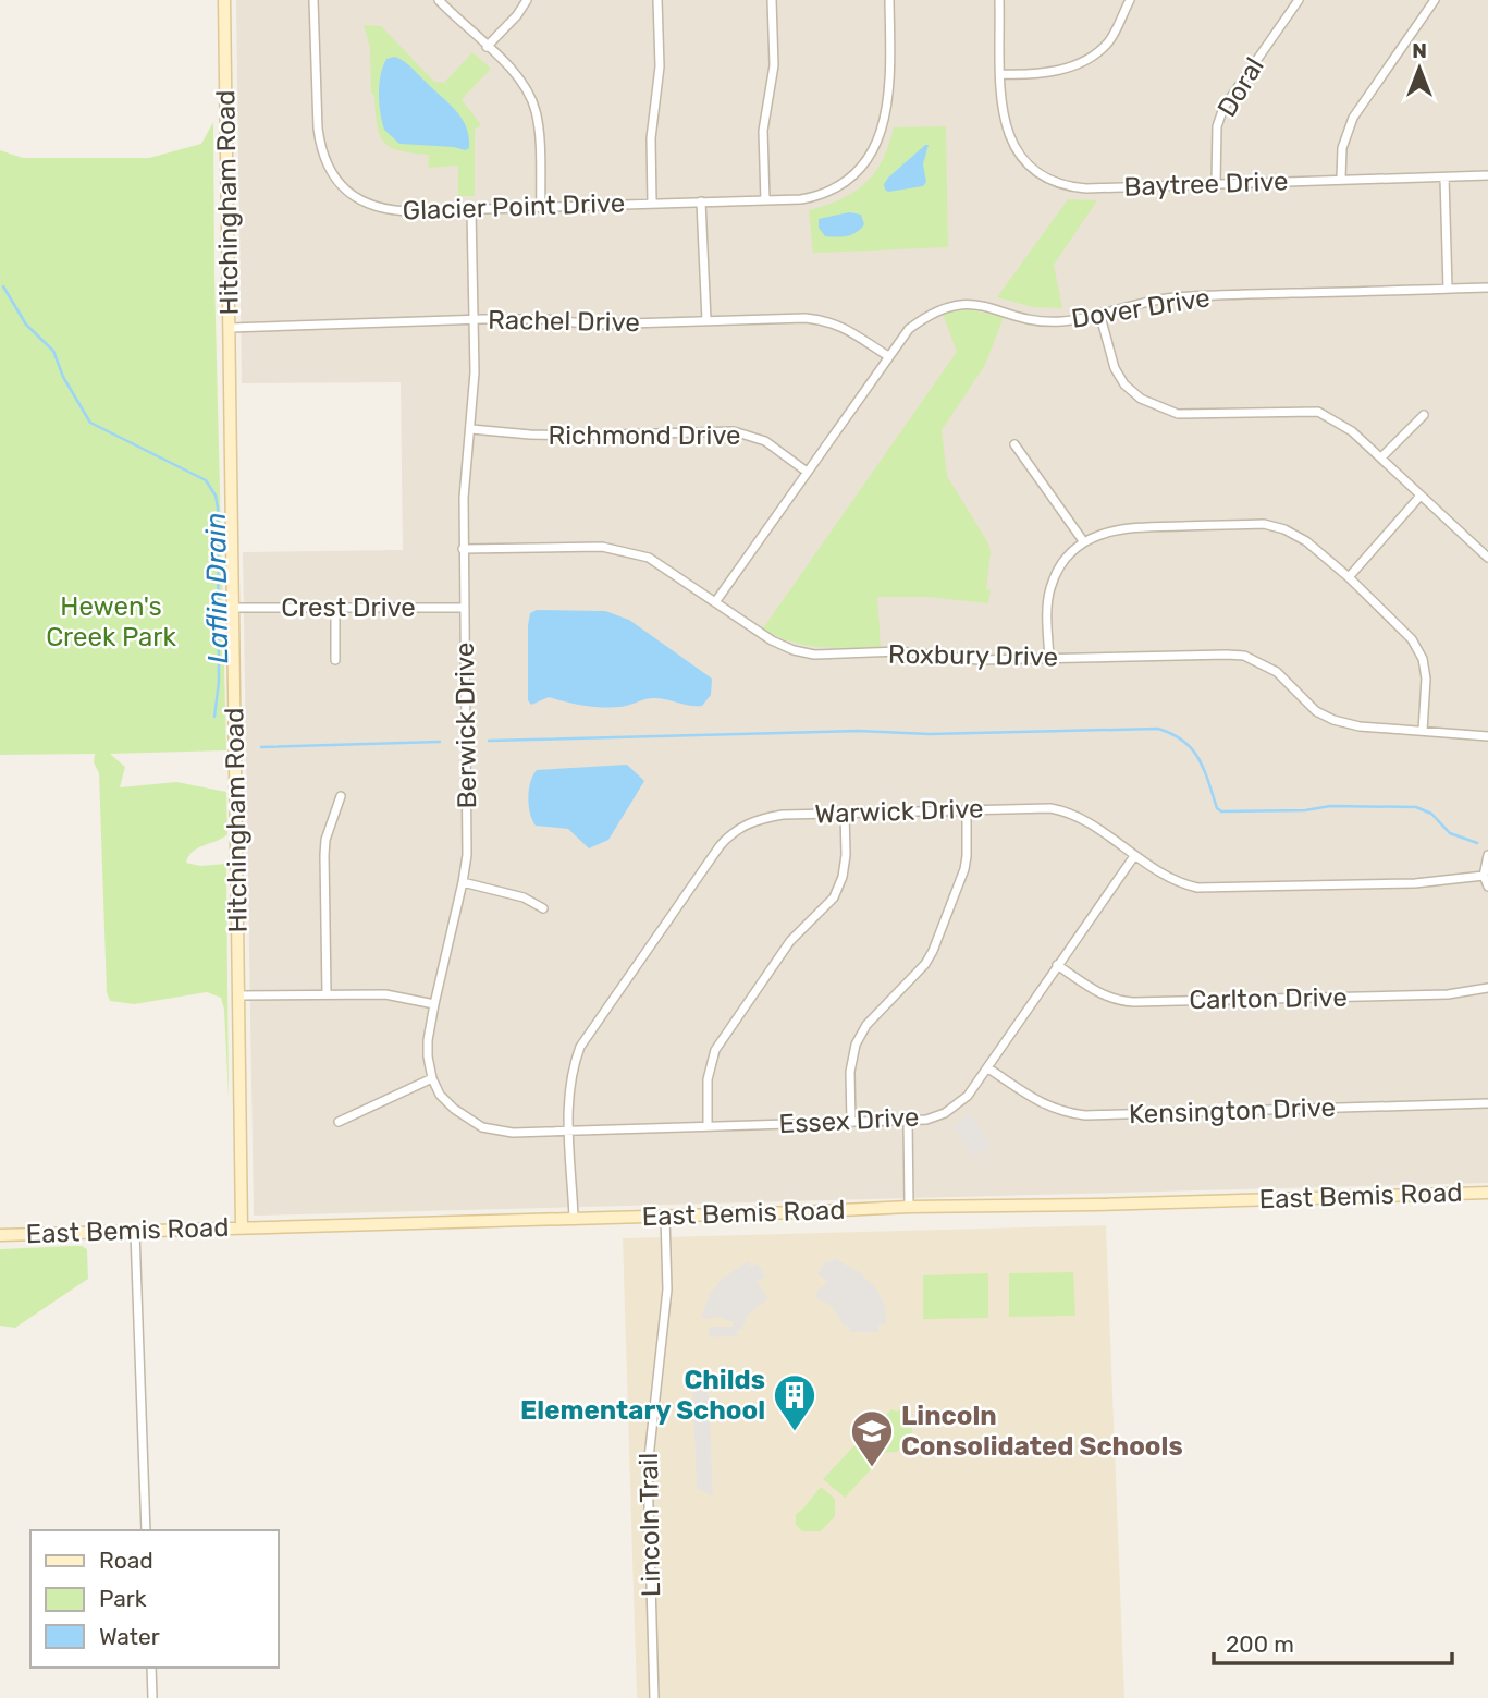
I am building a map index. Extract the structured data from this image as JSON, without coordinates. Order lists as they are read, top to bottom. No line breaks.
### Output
{"streets":{"street":["Doral","Baytree Drive","Hitchingham Road","Glacier Point Drive","Dover Drive","Rachel Drive","Richmond Drive","Crest Drive","Roxbury Drive","Berwick Drive","Warwick Drive","Carlton Drive","Kensington Drive","Essex Drive","East Bemis Road","Lincoln Trail"]},"crossings":[["Doral","Baytree Drive"],["Hitchingham Road","Rachel Drive"],["Hitchingham Road","Crest Drive"],["Hitchingham Road","East Bemis Road"],["Glacier Point Drive","Berwick Drive"],["Dover Drive","Rachel Drive"],["Dover Drive","Richmond Drive"],["Dover Drive","Roxbury Drive"],["Rachel Drive","Berwick Drive"],["Richmond Drive","Berwick Drive"],["Crest Drive","Berwick Drive"],["Roxbury Drive","Berwick Drive"],["Berwick Drive","Warwick Drive"],["Berwick Drive","Essex Drive"],["Warwick Drive","Essex Drive"],["Warwick Drive","East Bemis Road"],["Carlton Drive","Essex Drive"],["Kensington Drive","Essex Drive"],["East Bemis Road","Lincoln Trail"]],"water":["Laflin Drain"],"parks":["Hewen's Creek Park"],"places":{"building":["Childs Elementary School"],"school or university":["Lincoln Consolidated Schools"]},"legend":["Road","Park","Water"],"scale_bar":"200 m","north":"top"}
